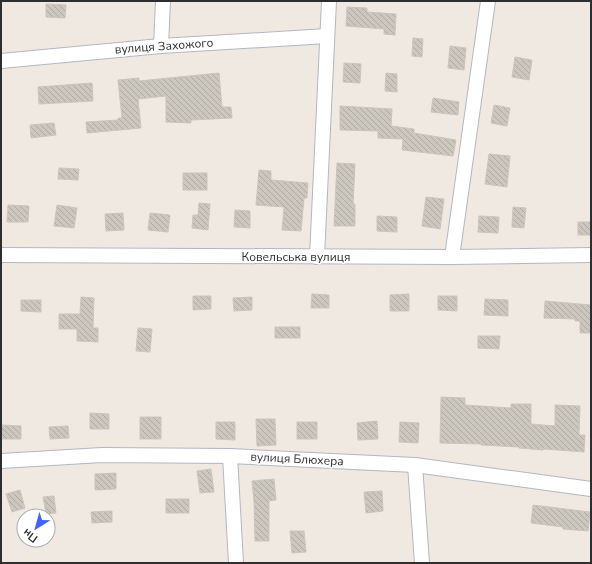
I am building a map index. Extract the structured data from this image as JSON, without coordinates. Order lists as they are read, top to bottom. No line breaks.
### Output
{"streets":{"street":["вулиця Захожого","Ковельська вулиця","вулиця Блюхера"]},"north":"bottom left"}
